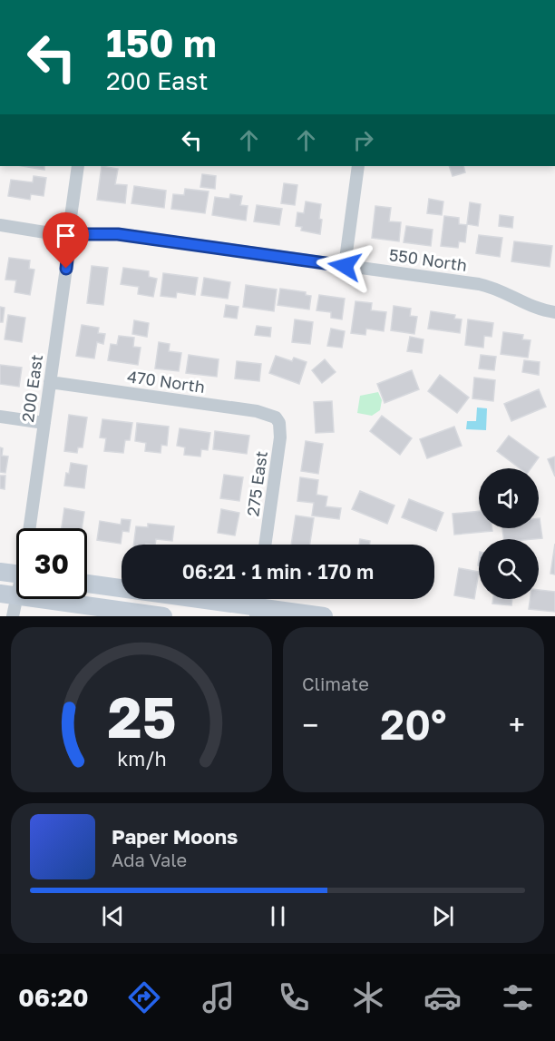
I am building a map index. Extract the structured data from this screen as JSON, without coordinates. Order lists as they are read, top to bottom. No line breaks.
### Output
{"streets":{"street":["550 North","470 North","200 East","275 East"]},"crossings":[["550 North","200 East"],["470 North","200 East"],["470 North","275 East"]],"page":{"turn":["150 m","200 East"],"limit":"30","trip":"06:21 · 1 min · 170 m","tile":"Climate","heat":["−","20°","+"],"song":["Paper Moons","Ada Vale"],"tabs":"06:20","gauge":["25","km/h"]}}
